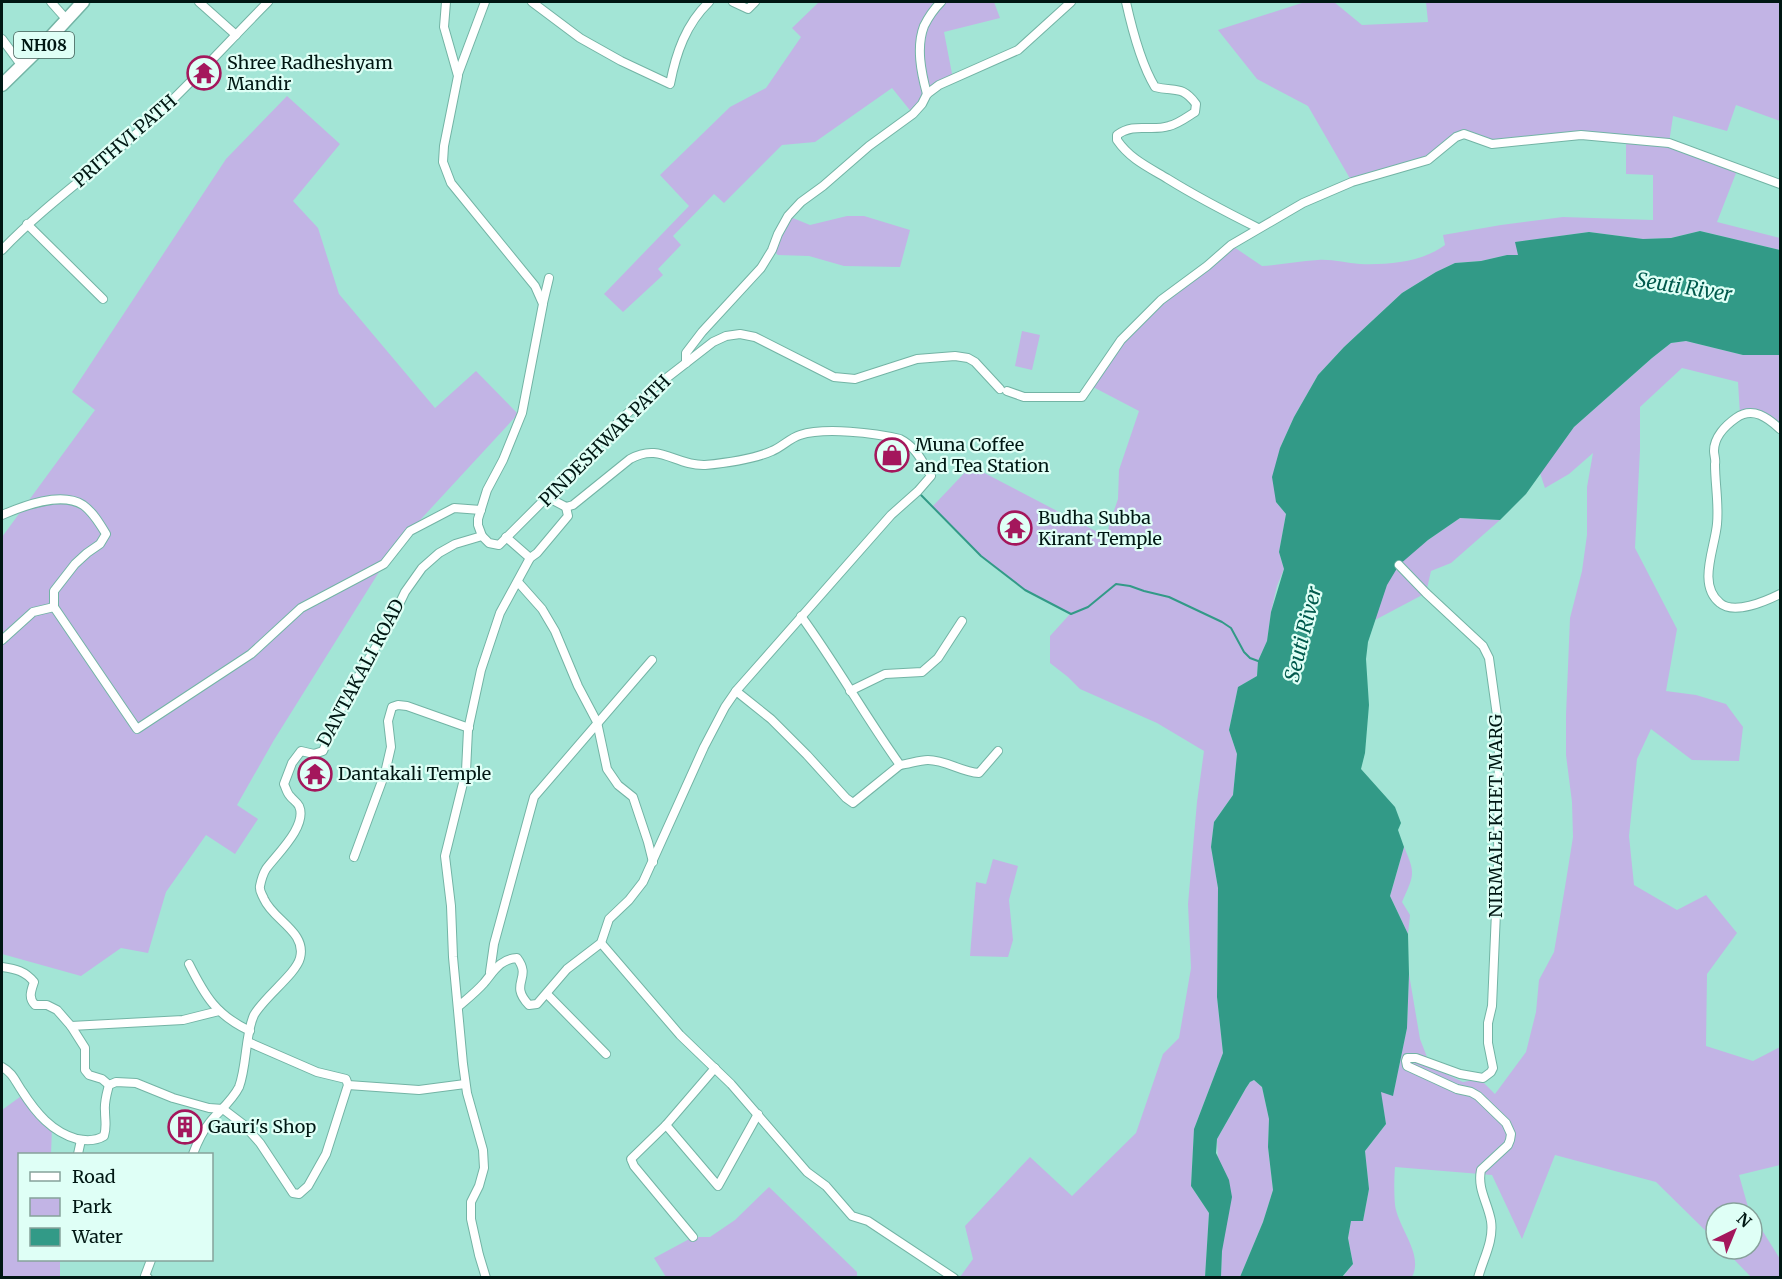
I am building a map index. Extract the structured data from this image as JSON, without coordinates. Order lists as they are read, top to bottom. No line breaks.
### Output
{"streets":{"main road":["NH08"],"street":["PRITHVI PATH","PINDESHWAR PATH","DANTAKALI ROAD","NIRMALE KHET MARG"]},"crossings":[["PINDESHWAR PATH","DANTAKALI ROAD"]],"water":["Seuti River"],"places":{"temple":["Shree Radheshyam Mandir","Budha Subba Kirant Temple","Dantakali Temple"],"shop":["Muna Coffee and Tea Station"],"building":["Gauri's Shop"]},"legend":["Road","Park","Water"],"north":"top right"}
